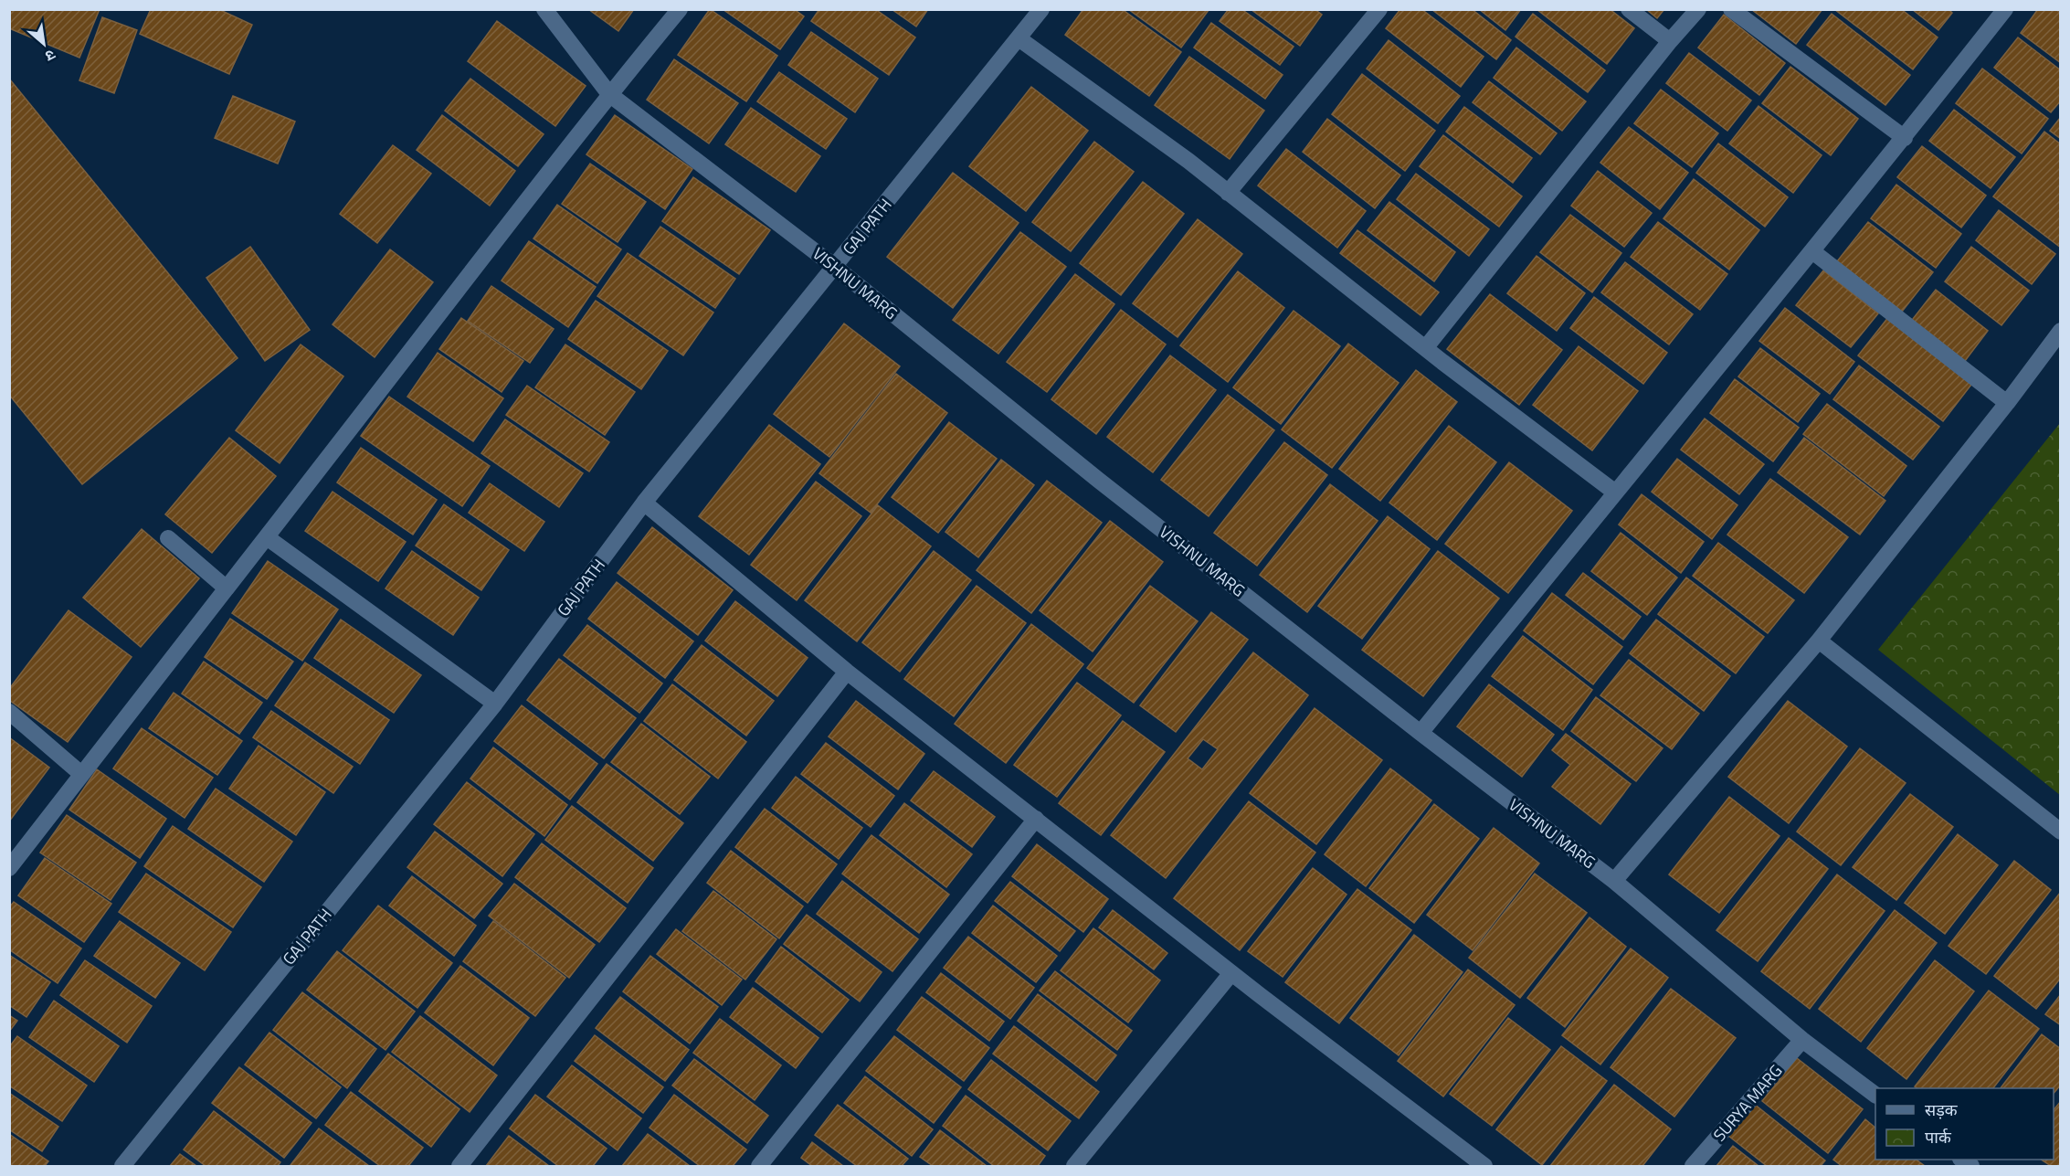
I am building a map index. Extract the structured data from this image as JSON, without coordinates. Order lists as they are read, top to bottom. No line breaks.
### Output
{"streets":{"street":["GAJ PATH","VISHNU MARG","SURYA MARG"]},"crossings":[["GAJ PATH","VISHNU MARG"],["VISHNU MARG","SURYA MARG"]],"legend":["सड़क","पार्क"],"north":"bottom right"}
